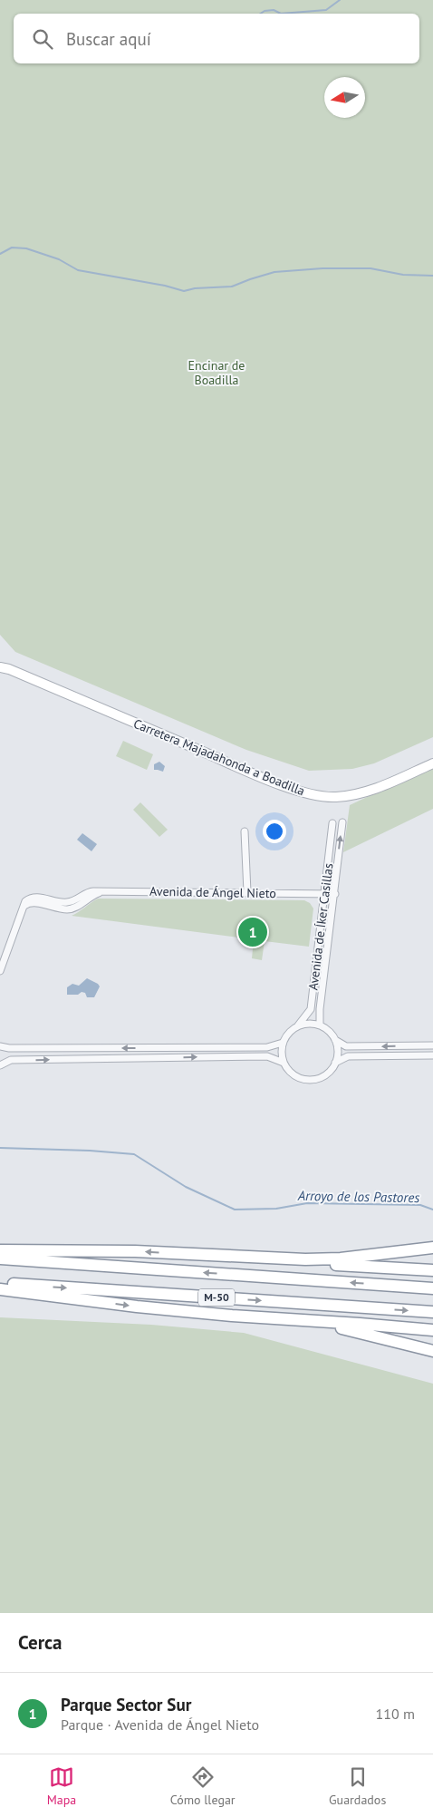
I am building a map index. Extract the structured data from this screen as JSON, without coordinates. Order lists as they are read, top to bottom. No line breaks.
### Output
{"streets":{"highway":["M-50"],"street":["Carretera Majadahonda a Boadilla","Avenida de Ángel Nieto","Avenida de Íker Casillas"]},"crossings":[["Avenida de Ángel Nieto","Avenida de Íker Casillas"]],"water":["Arroyo de los Pastores"],"parks":["Encinar de Boadilla"],"north":"left","page":{"search":"Buscar aquí","pins":"1","heading":"Cerca","list":[{"mark":"1","name":"Parque Sector Sur","note":"Parque · Avenida de Ángel Nieto","value":"110 m"}],"nav":["Mapa","Cómo llegar","Guardados"]}}
